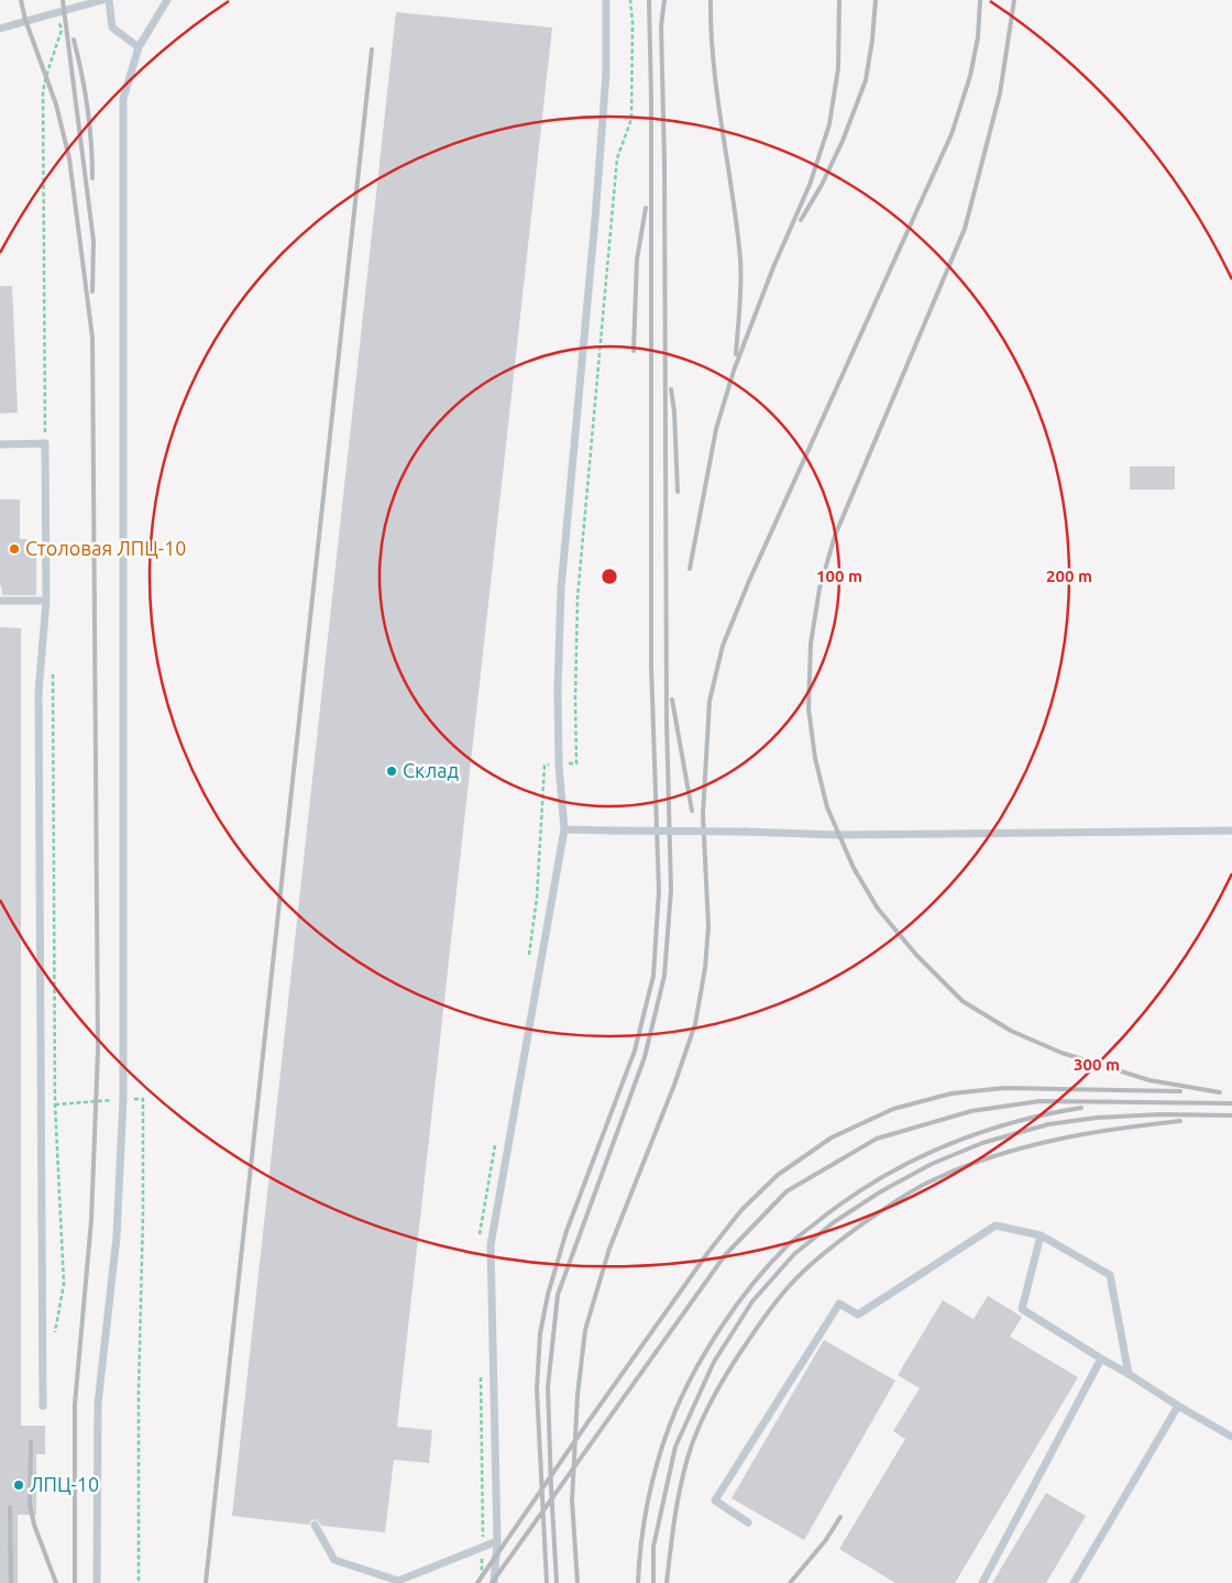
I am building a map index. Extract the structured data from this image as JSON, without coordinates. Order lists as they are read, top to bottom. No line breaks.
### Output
{"places":["Столовая ЛПЦ-10","Склад","ЛПЦ-10"],"rings":["100 m","200 m","300 m"]}
